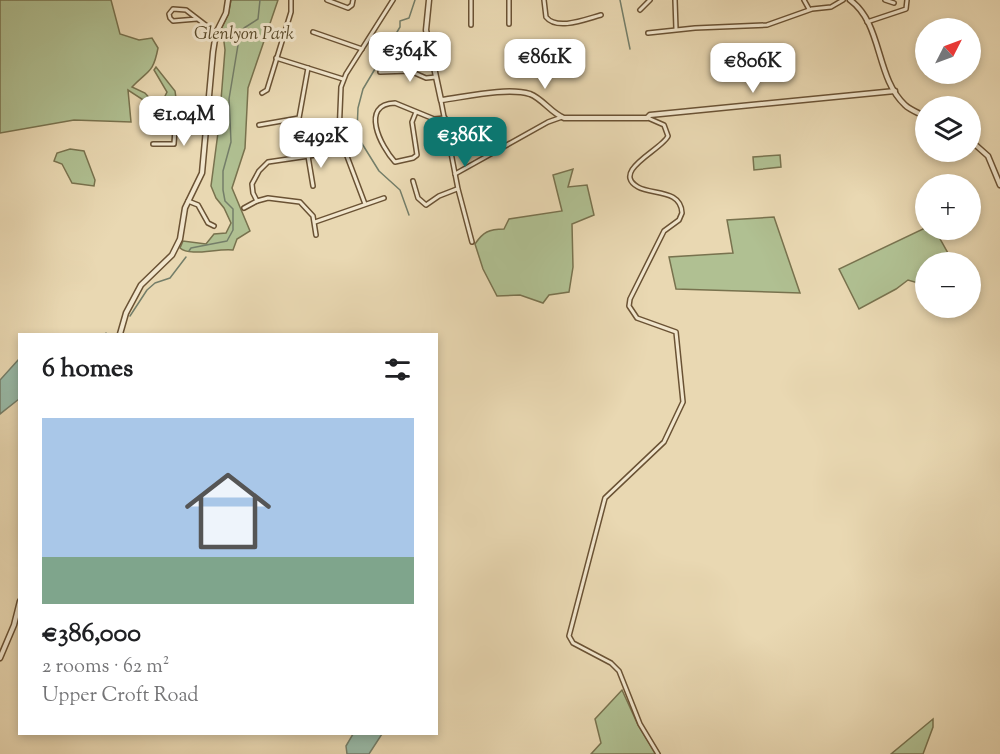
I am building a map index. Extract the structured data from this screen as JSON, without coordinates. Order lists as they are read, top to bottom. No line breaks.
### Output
{"parks":["Glenlyon Park"],"north":"top right","page":{"map_buttons":["+","−"],"price":["€364K","€861K","€806K","€1.04M","€386K","€492K"],"heading":"6 homes","list":[{"name":"€386,000","note":"2 rooms · 62 m² · Upper Croft Road"}]}}
